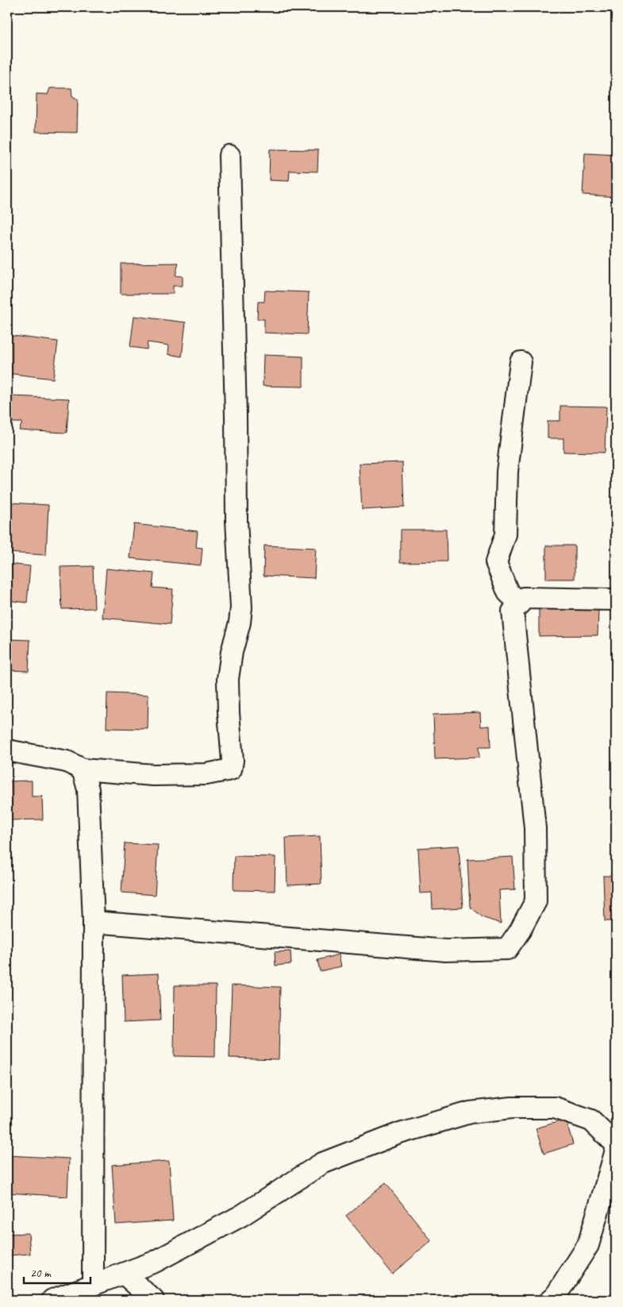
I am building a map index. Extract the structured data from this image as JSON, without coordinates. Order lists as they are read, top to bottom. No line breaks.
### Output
{"scale_bar":"20 m"}
